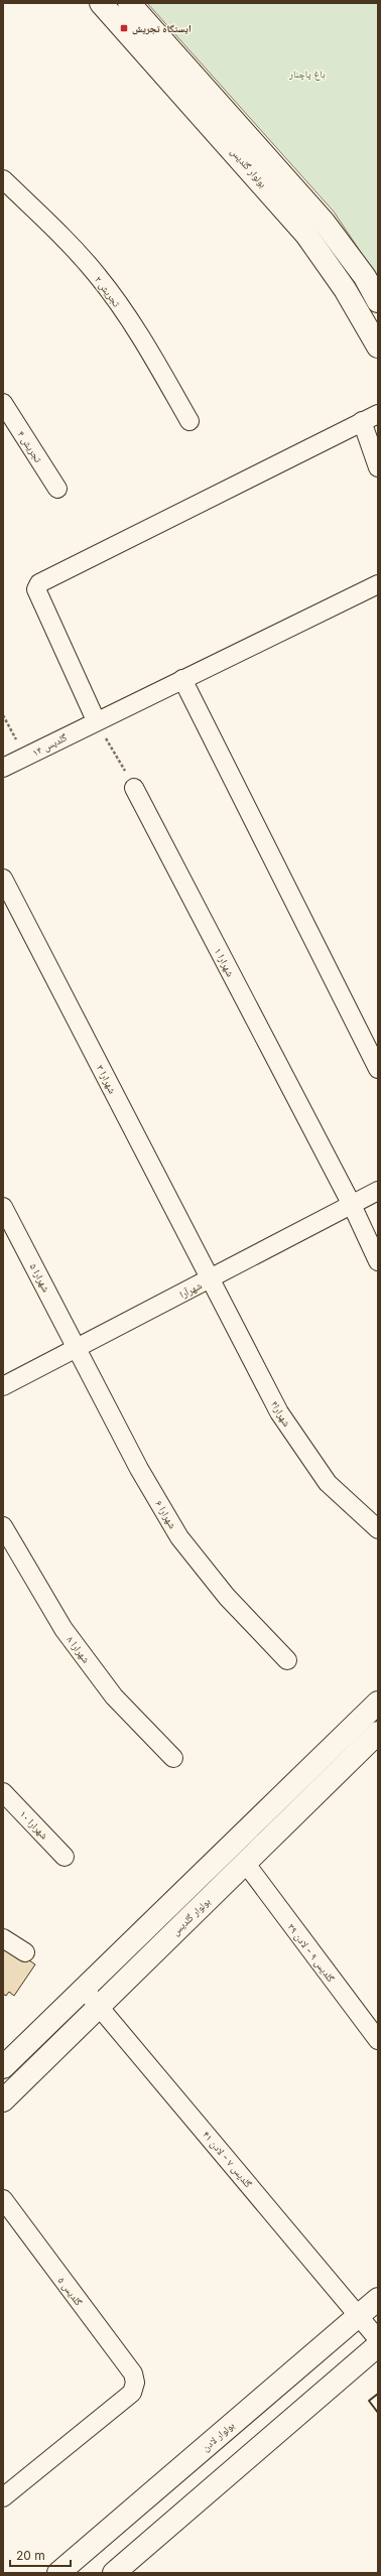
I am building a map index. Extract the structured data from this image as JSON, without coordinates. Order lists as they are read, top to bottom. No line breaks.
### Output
{"streets":{"street":["بولوار گلدیس","تجریش ۲","تجریش ۴","گلدیس ۱۴","شهرارا ۱","شهرارا ۳","شهرارا ۵","شهرآرا","شهرارا۴","شهرارا ۶","شهرارا ۸","شهرارا ۱۰","گلدیس ۹ - لادن ۳۹","گلدیس ۷ - لادن ۴۱","گلدیس ۵","بولوار لادن"]},"crossings":[["بولوار گلدیس","گلدیس ۹ - لادن ۳۹"],["بولوار گلدیس","گلدیس ۷ - لادن ۴۱"],["شهرارا ۱","شهرآرا"],["شهرارا ۳","شهرآرا"],["شهرارا ۳","شهرارا۴"],["شهرارا ۵","شهرآرا"],["شهرارا ۵","شهرارا ۶"],["شهرآرا","شهرارا۴"],["شهرآرا","شهرارا ۶"],["گلدیس ۷ - لادن ۴۱","بولوار لادن"]],"parks":["باغ پاچنار"],"places":{"transit":["ایستگاه تجریش"]},"scale_bar":"20 m"}
